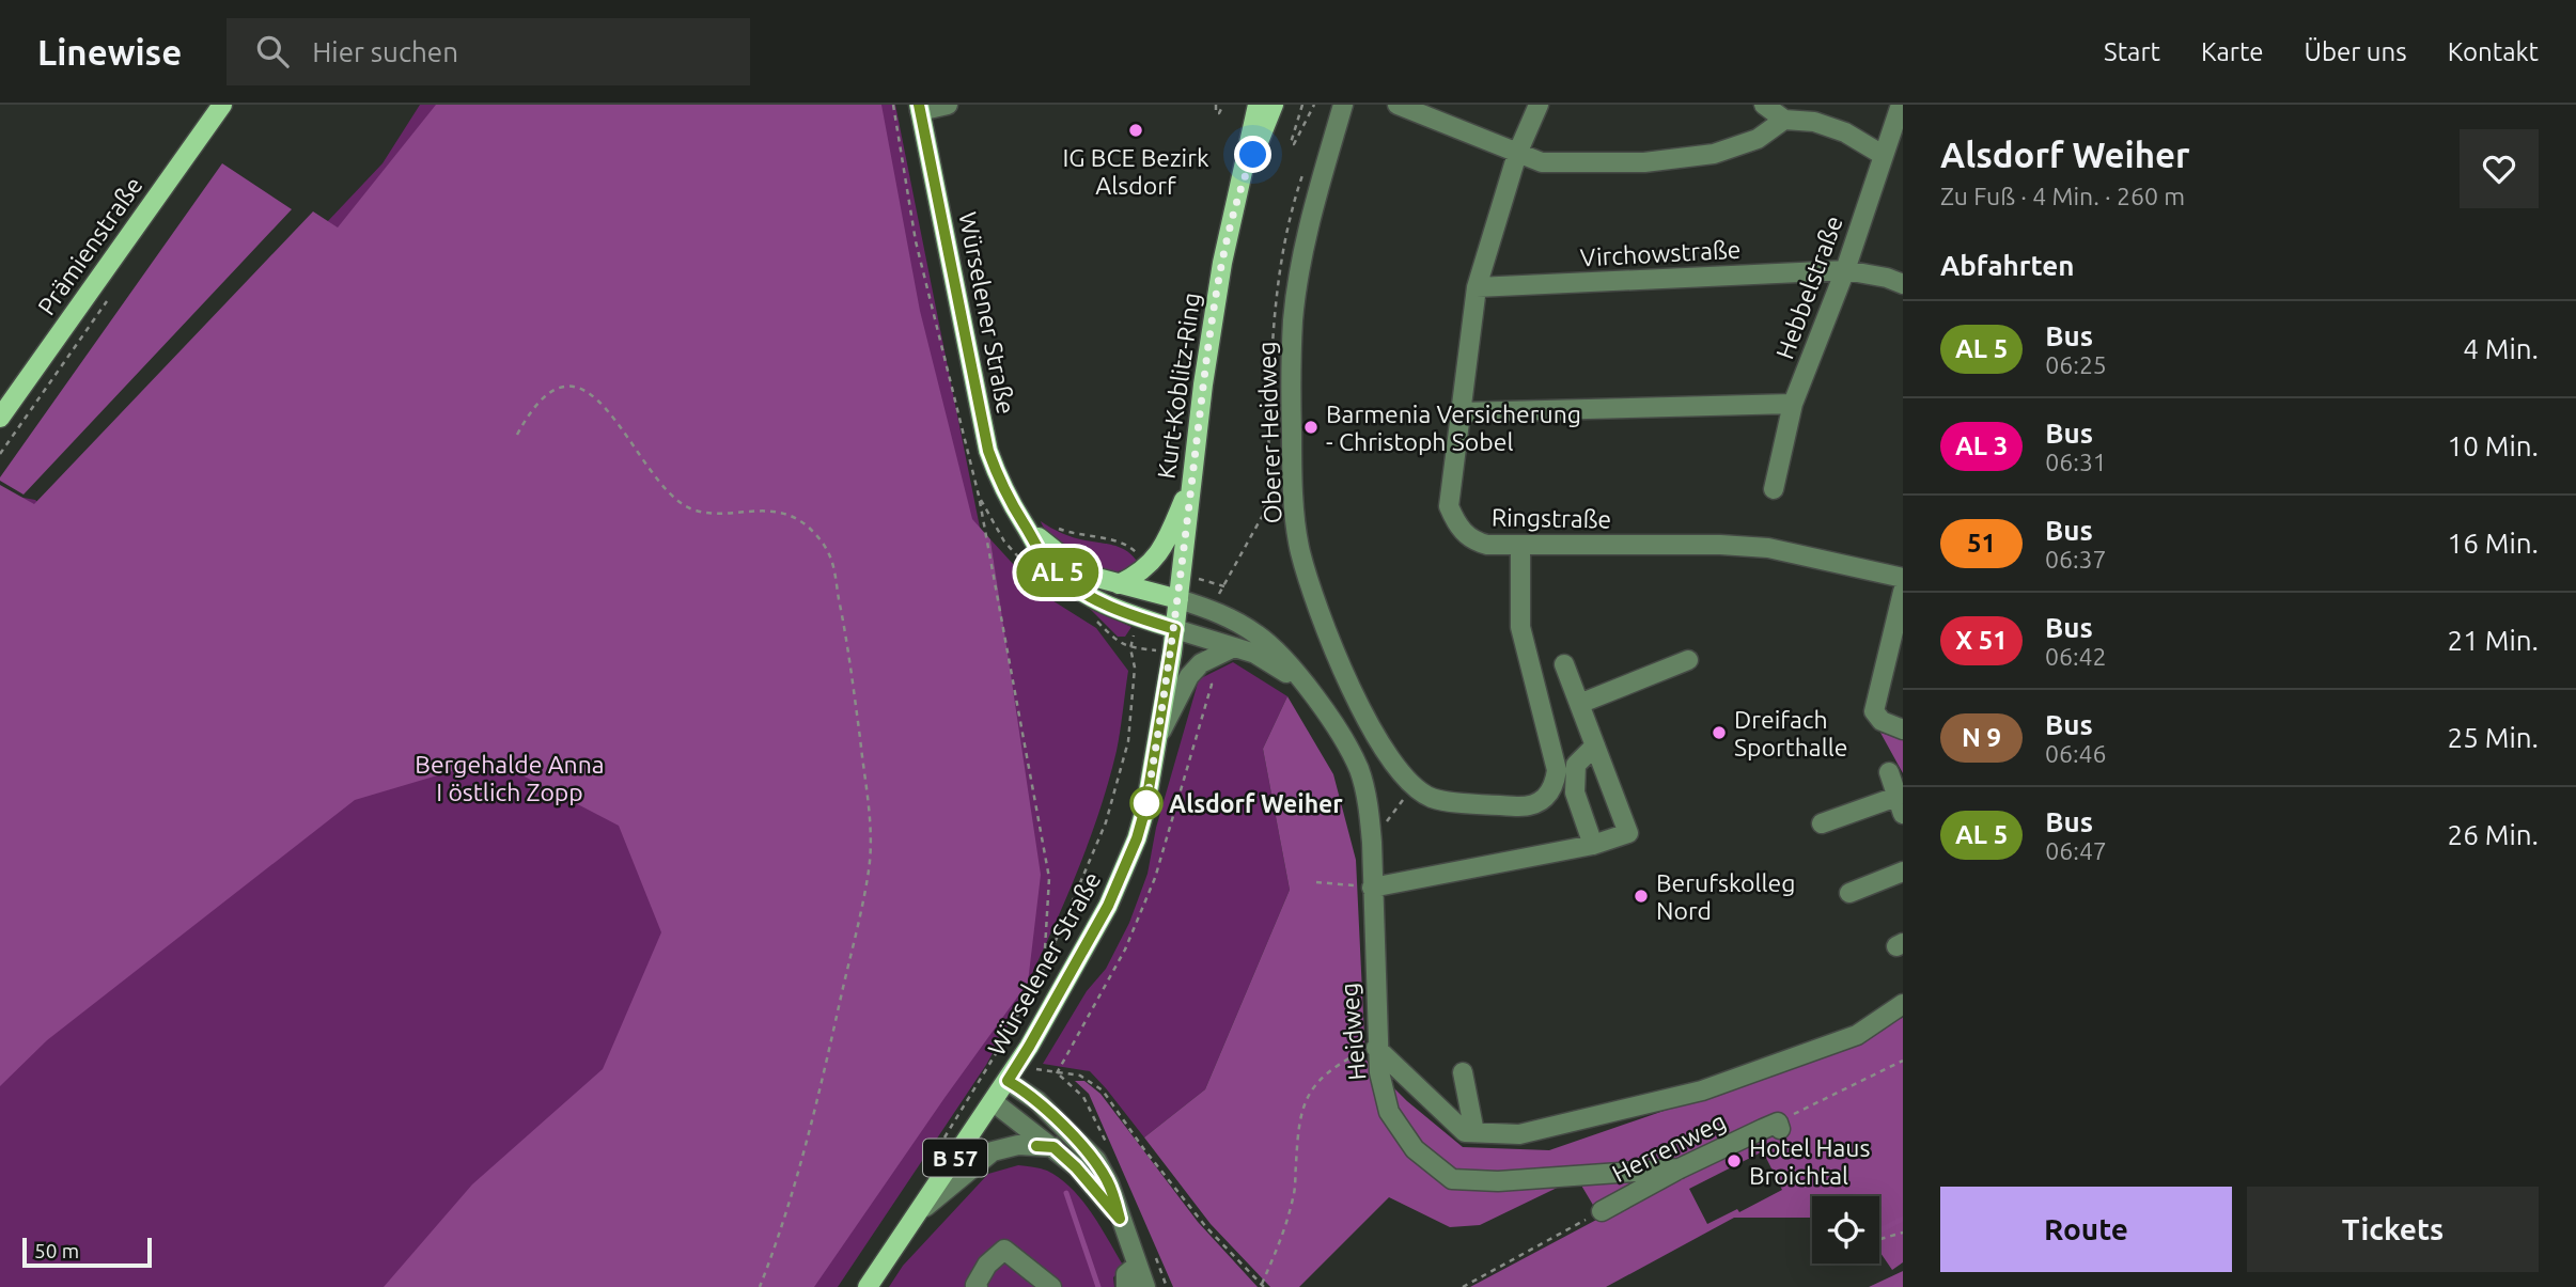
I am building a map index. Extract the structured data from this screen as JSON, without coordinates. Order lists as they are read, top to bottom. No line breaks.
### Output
{"streets":{"main road":["Prämienstraße","Würselener Straße","Kurt-Koblitz-Ring","B 57"],"street":["Virchowstraße","Hebbelstraße","Oberer Heidweg","Ringstraße","Heidweg","Herrenweg"]},"crossings":[["Virchowstraße","Hebbelstraße"],["Virchowstraße","Ringstraße"],["Würselener Straße","Kurt-Koblitz-Ring"],["Würselener Straße","Heidweg"],["Kurt-Koblitz-Ring","Heidweg"],["Heidweg","Herrenweg"]],"parks":["Bergehalde Anna I östlich Zopp"],"places":["IG BCE Bezirk Alsdorf","Barmenia Versicherung - Christoph Sobel","Dreifach Sporthalle","Alsdorf Weiher","Berufskolleg Nord","Hotel Haus Broichtal"],"scale_bar":"50 m","page":{"header":"Linewise","search":"Hier suchen","nav":["Start","Karte","Über uns","Kontakt"],"on_map":"AL 5","heading":[["Alsdorf Weiher","Zu Fuß · 4 Min. · 260 m"],"Abfahrten"],"list":[{"mark":"AL 5","name":"Bus","note":"06:25","value":"4 Min."},{"mark":"AL 3","name":"Bus","note":"06:31","value":"10 Min."},{"mark":"51","name":"Bus","note":"06:37","value":"16 Min."},{"mark":"X 51","name":"Bus","note":"06:42","value":"21 Min."},{"mark":"N 9","name":"Bus","note":"06:46","value":"25 Min."},{"mark":"AL 5","name":"Bus","note":"06:47","value":"26 Min."}],"buttons":["Route","Tickets"],"scale":"50 m"}}
